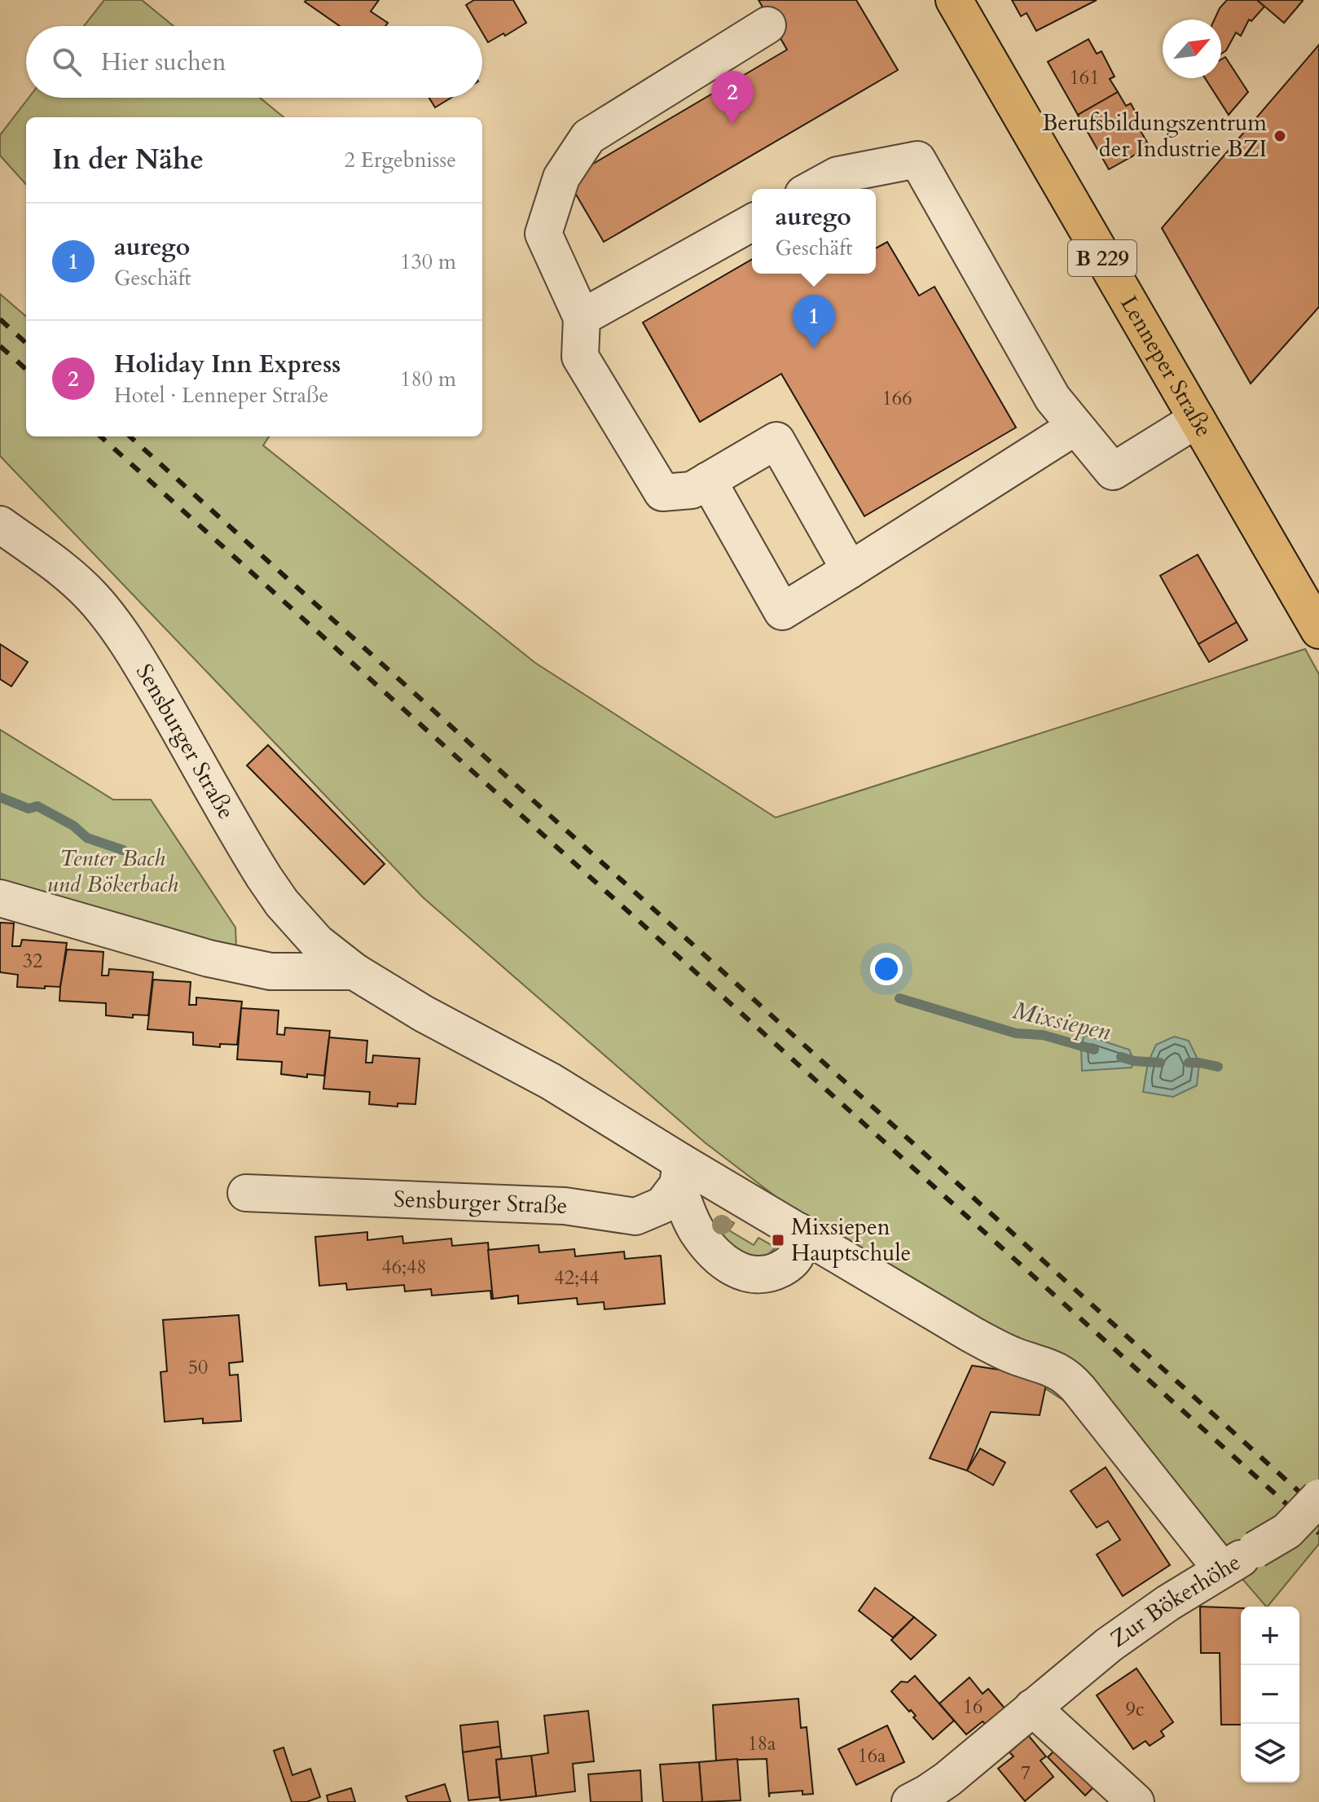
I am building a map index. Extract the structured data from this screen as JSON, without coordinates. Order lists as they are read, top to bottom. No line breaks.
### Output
{"streets":{"main road":["B 229","Lenneper Straße"],"street":["Sensburger Straße","Zur Bökerhöhe"]},"crossings":[["Sensburger Straße","Zur Bökerhöhe"]],"water":["Mixsiepen"],"parks":["Tenter Bach und Bökerbach"],"places":{"other":["Berufsbildungszentrum der Industrie BZI"],"transit":["Mixsiepen Hauptschule"]},"house_numbers":["161","166","32","46;48","42;44","50","16","9c","18a","16a","7"],"north":"top right","page":{"search":"Hier suchen","pins":["2","1"],"heading":["In der Nähe","2 Ergebnisse"],"popup":["aurego","Geschäft"],"list":[{"mark":"1","name":"aurego","note":"Geschäft","value":"130 m"},{"mark":"2","name":"Holiday Inn Express","note":"Hotel · Lenneper Straße","value":"180 m"}],"map_buttons":["+","−"]}}
